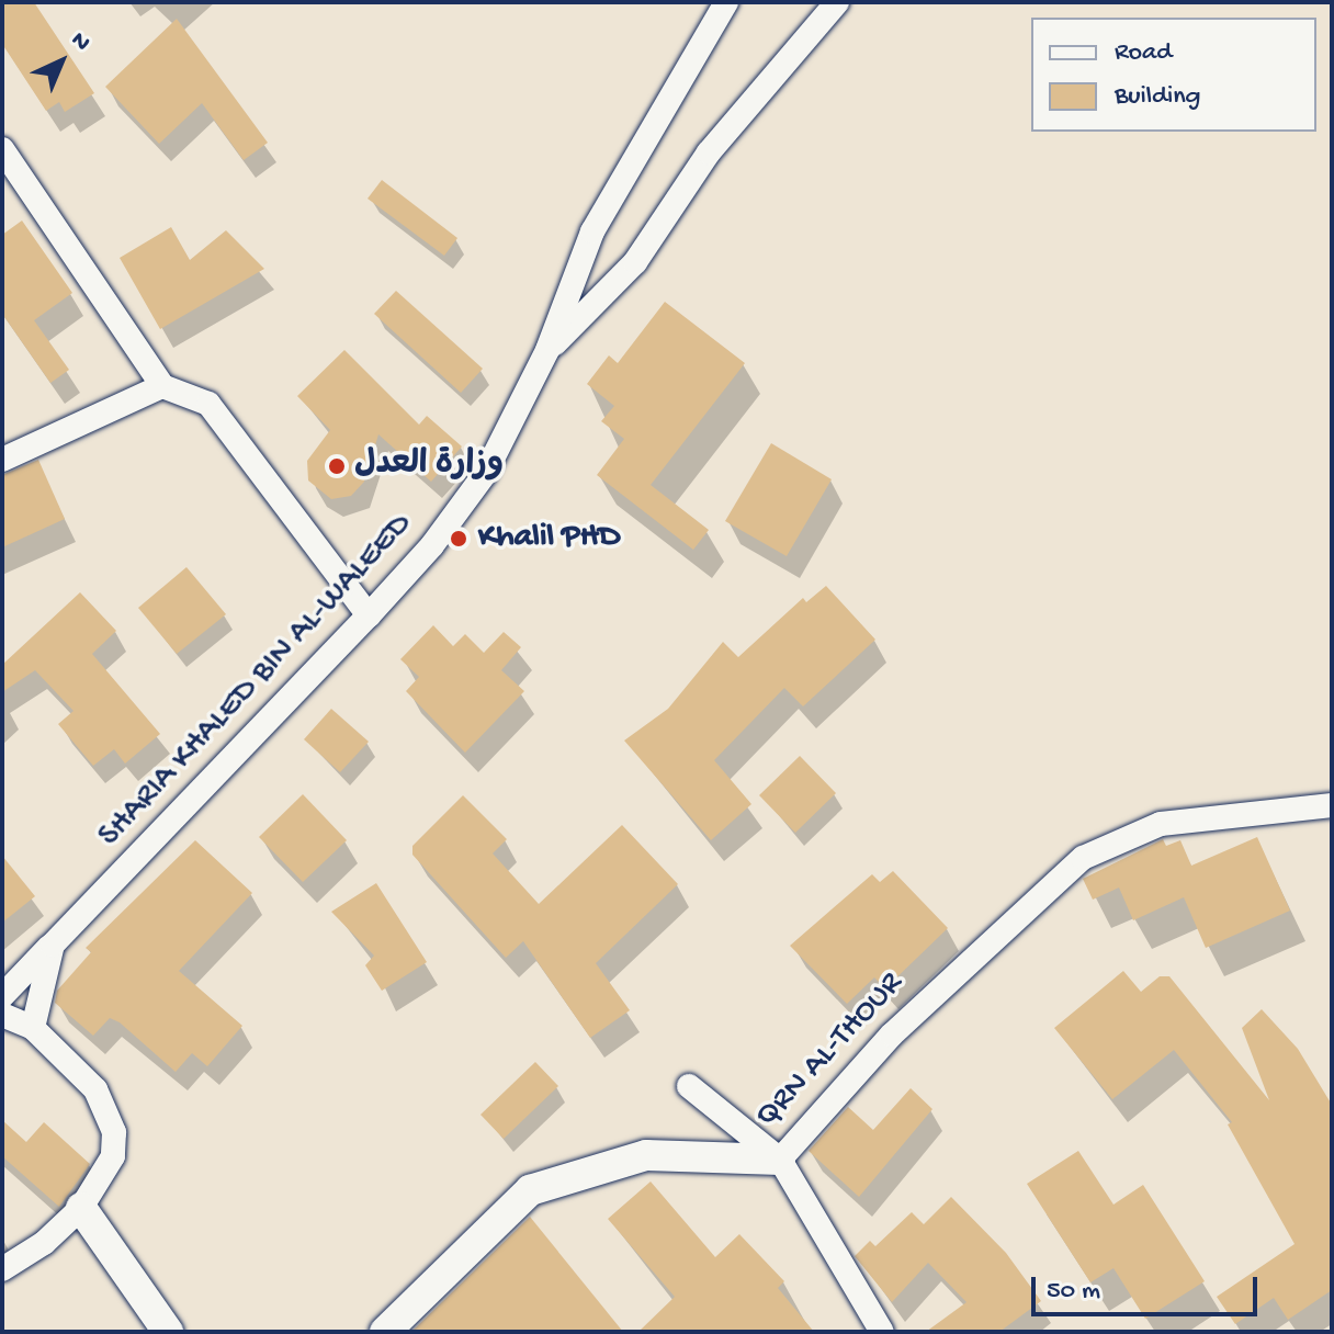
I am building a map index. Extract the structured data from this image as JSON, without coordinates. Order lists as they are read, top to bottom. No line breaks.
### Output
{"streets":{"street":["SHARIA KHALED BIN AL-WALEED","QRN AL-THOUR"]},"places":["وزارة العدل","Khalil PHD"],"legend":["Road","Building"],"scale_bar":"50 m","north":"top right"}
